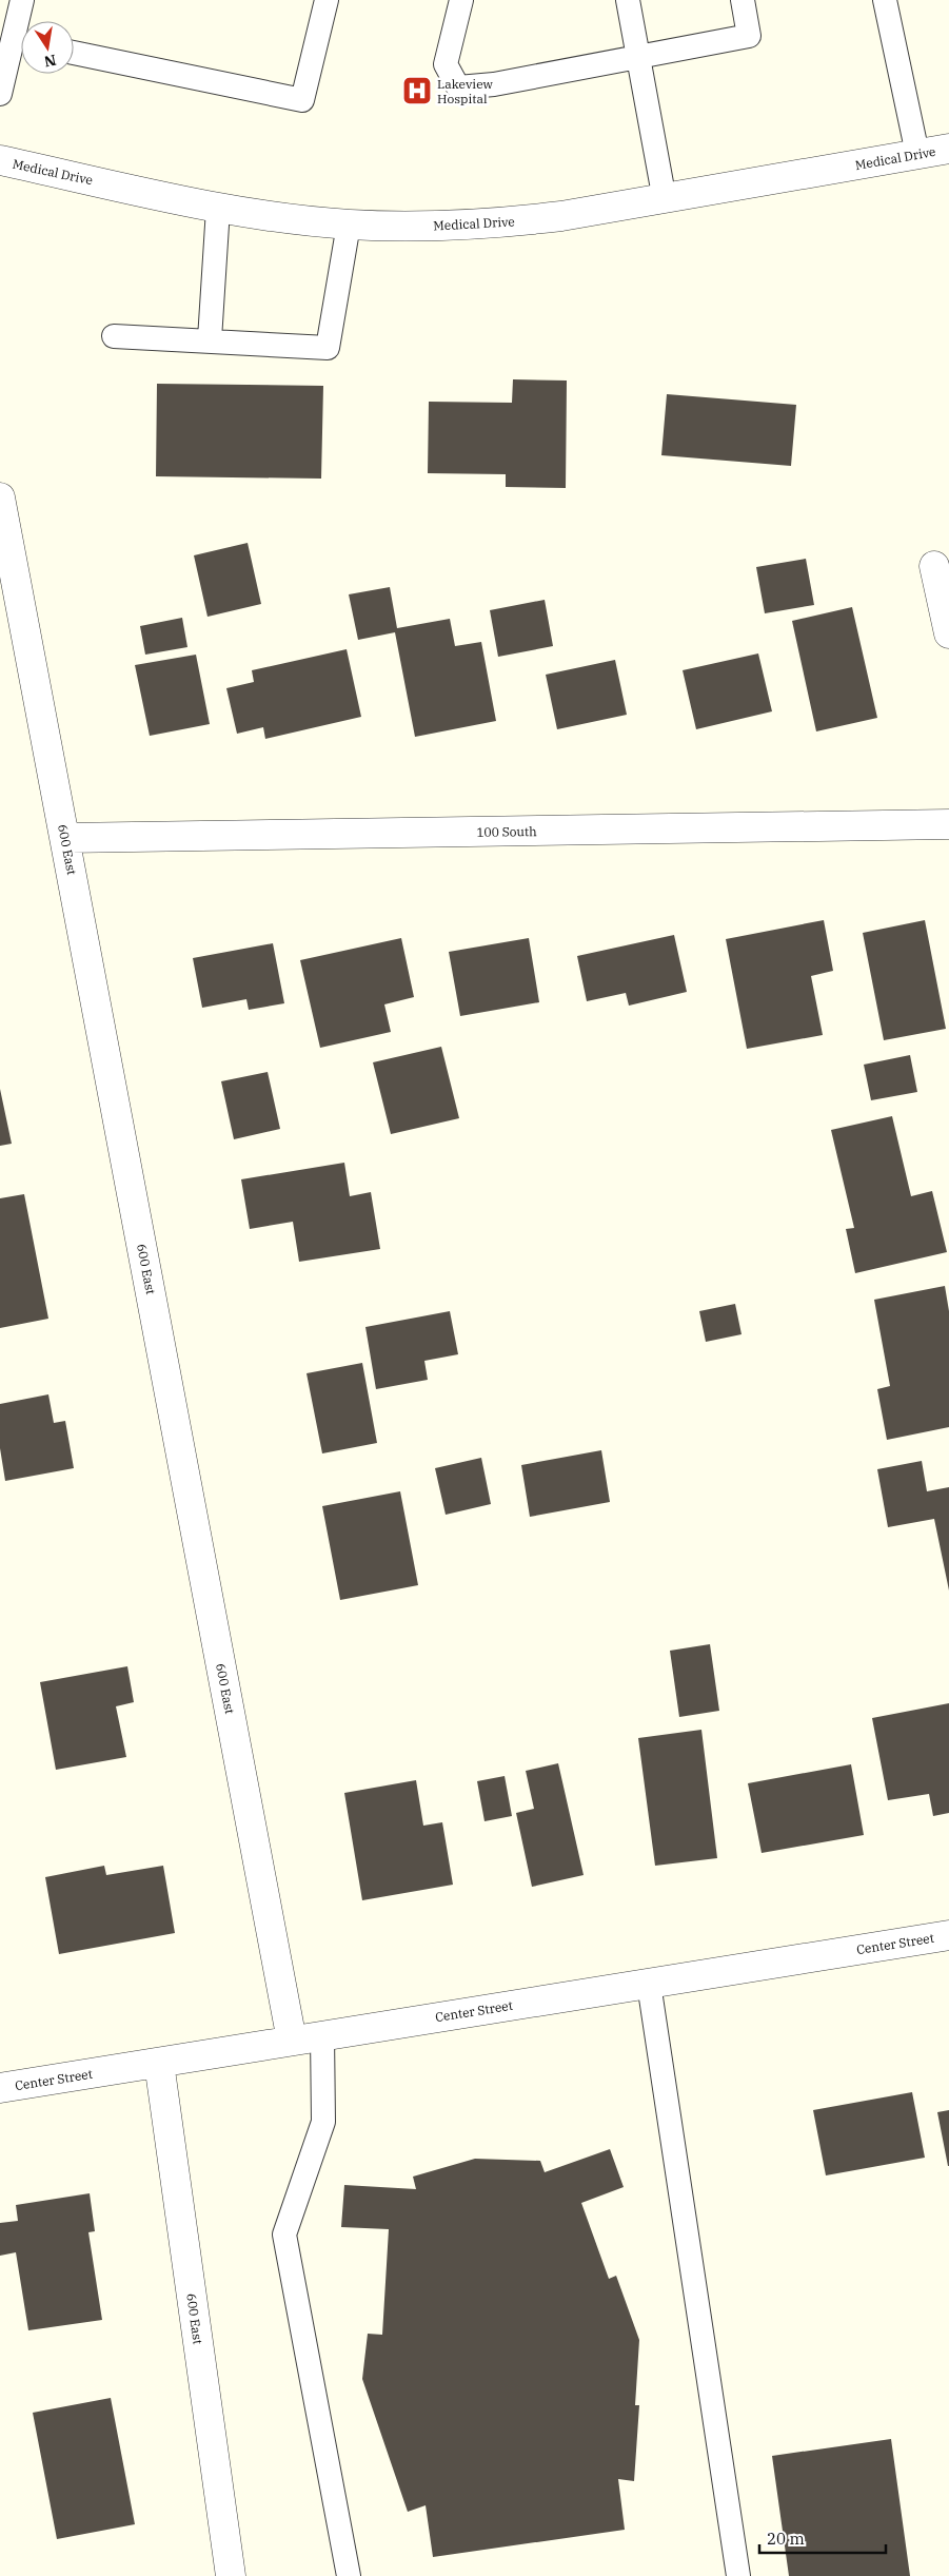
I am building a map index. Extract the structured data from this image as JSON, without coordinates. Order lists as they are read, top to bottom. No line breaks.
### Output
{"streets":{"street":["Medical Drive","100 South","600 East","Center Street"]},"crossings":[["100 South","600 East"],["600 East","Center Street"]],"places":{"hospital":["Lakeview Hospital"]},"scale_bar":"20 m","north":"bottom"}
